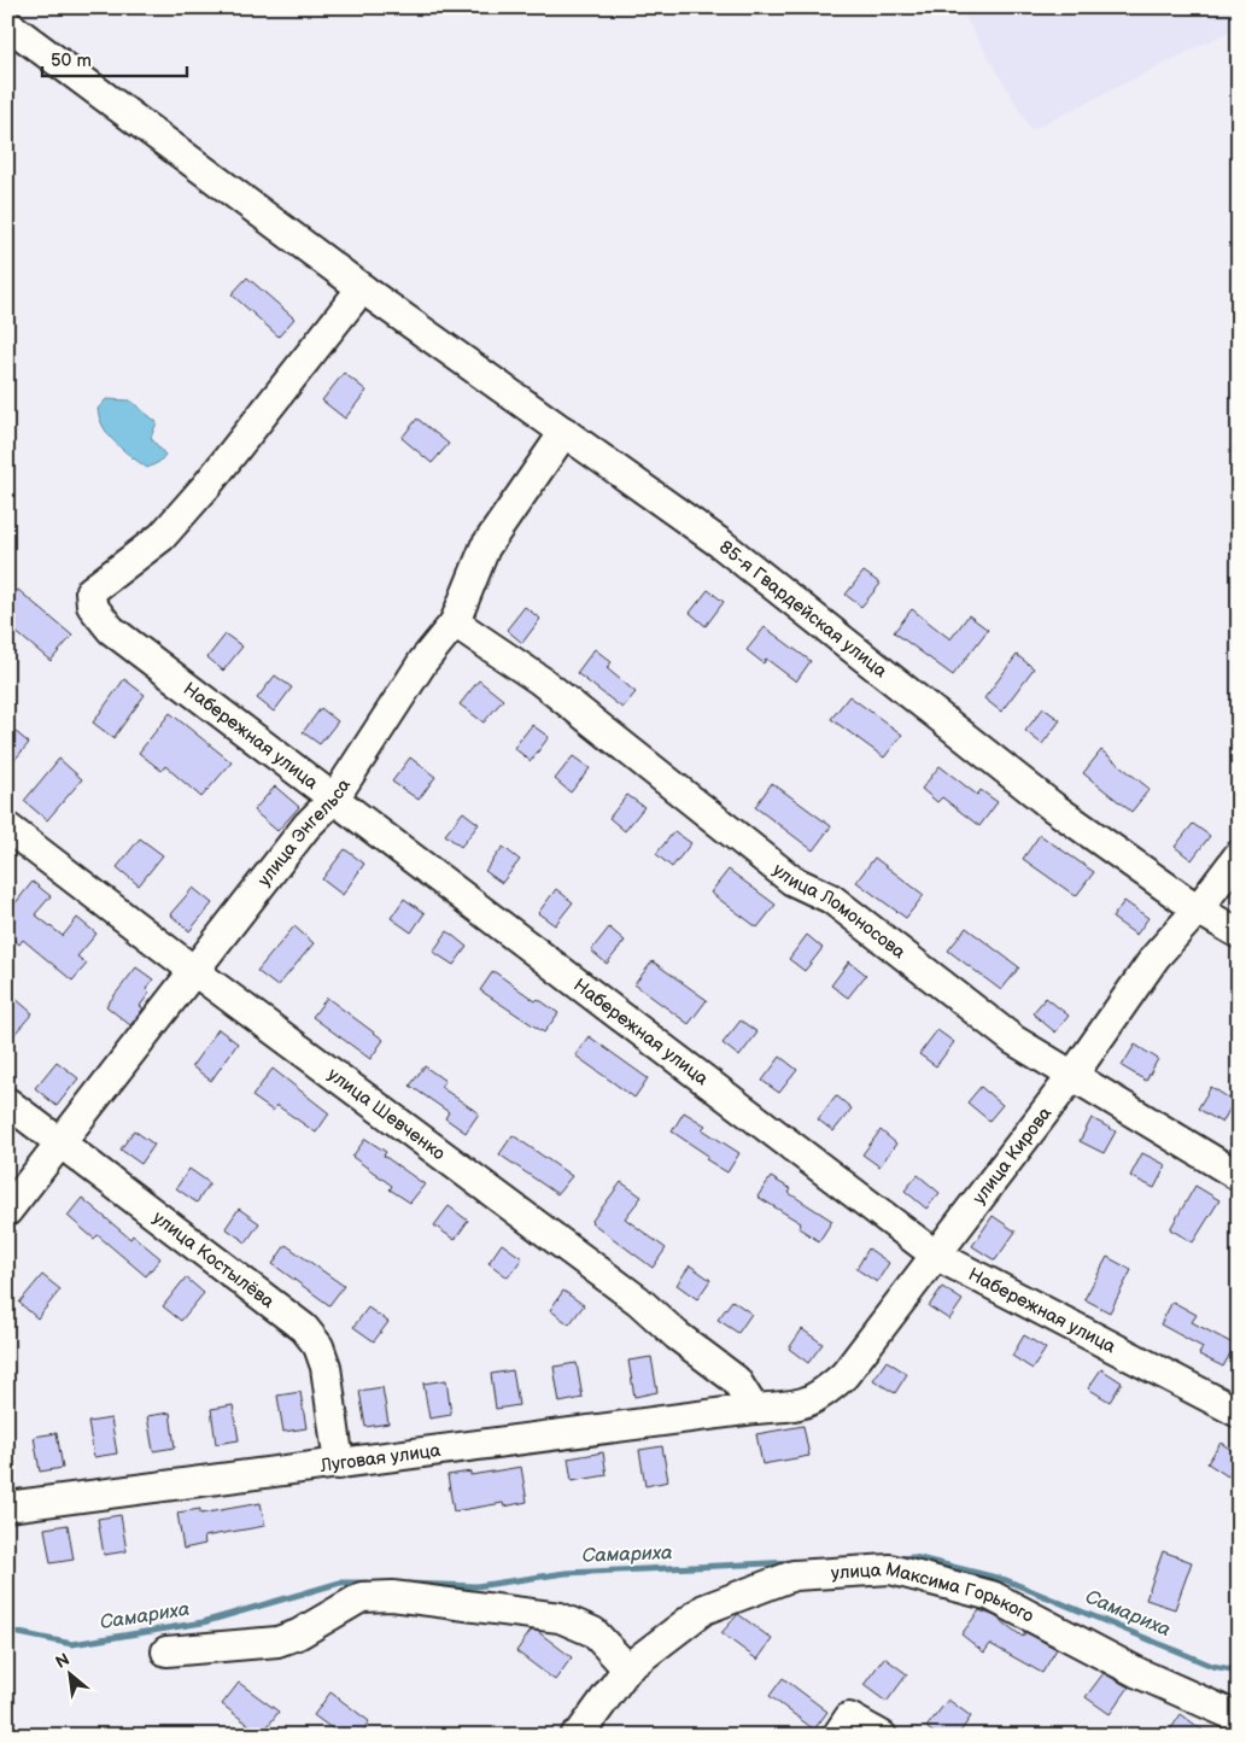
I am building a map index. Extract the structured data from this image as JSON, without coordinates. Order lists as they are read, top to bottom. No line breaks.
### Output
{"streets":{"street":["85-я Гвардейская улица","Набережная улица","улица Энгельса","улица Ломоносова","улица Шевченко","улица Кирова","улица Костылёва","Луговая улица","улица Максима Горького"]},"crossings":[["85-я Гвардейская улица","Набережная улица"],["85-я Гвардейская улица","улица Энгельса"],["85-я Гвардейская улица","улица Кирова"],["Набережная улица","улица Энгельса"],["Набережная улица","улица Кирова"],["улица Энгельса","улица Ломоносова"],["улица Энгельса","улица Шевченко"],["улица Энгельса","улица Костылёва"],["улица Ломоносова","улица Кирова"],["улица Шевченко","улица Кирова"],["улица Шевченко","Луговая улица"],["улица Кирова","Луговая улица"],["улица Костылёва","Луговая улица"]],"water":["Самариха"],"scale_bar":"50 m","north":"top left"}
